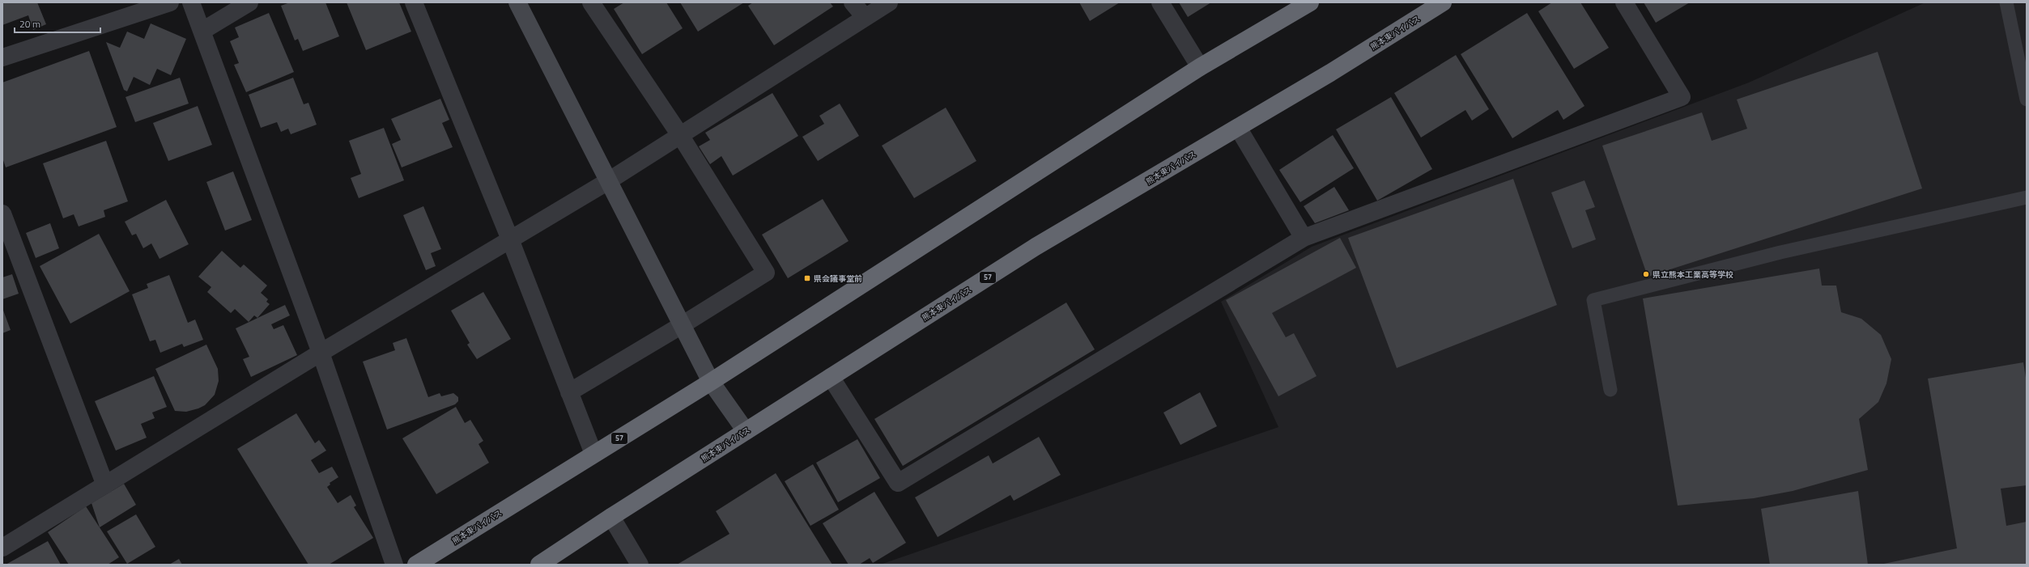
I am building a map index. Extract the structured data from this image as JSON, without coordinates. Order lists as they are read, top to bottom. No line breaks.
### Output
{"streets":{"highway":["熊本東バイパス","57"]},"places":{"other":["県立熊本工業高等学校"],"transit":["県会議事堂前"]},"scale_bar":"20 m"}
